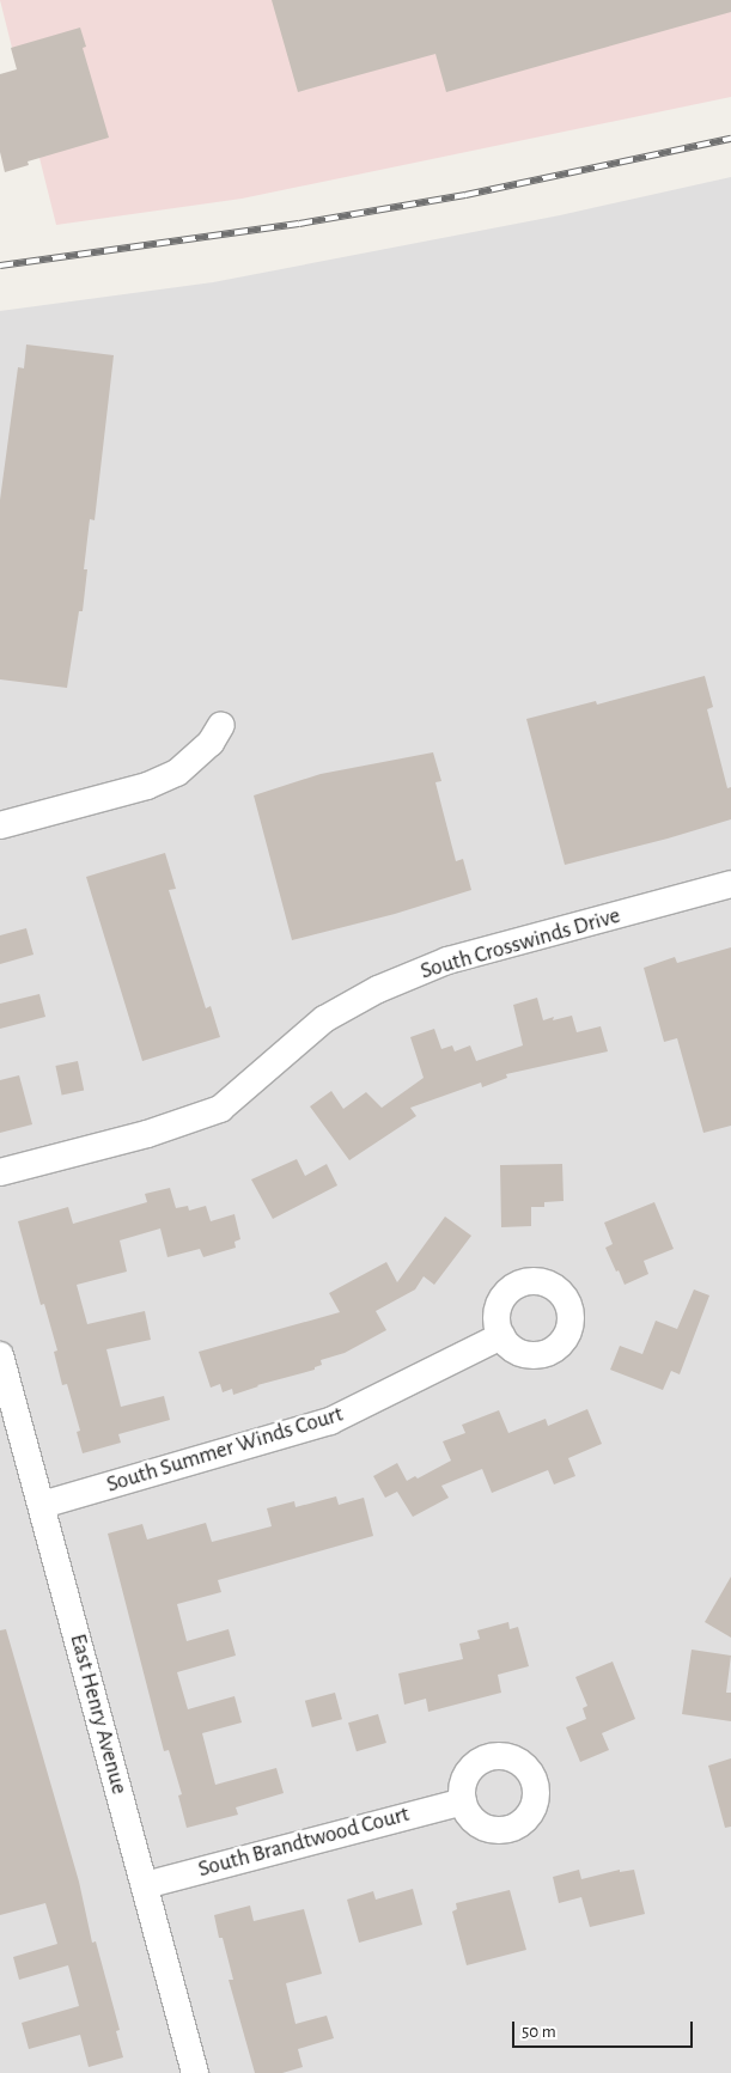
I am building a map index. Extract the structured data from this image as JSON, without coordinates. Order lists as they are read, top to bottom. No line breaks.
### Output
{"streets":{"street":["South Crosswinds Drive","South Summer Winds Court","East Henry Avenue","South Brandtwood Court"]},"crossings":[["South Summer Winds Court","East Henry Avenue"],["East Henry Avenue","South Brandtwood Court"]],"scale_bar":"50 m"}
